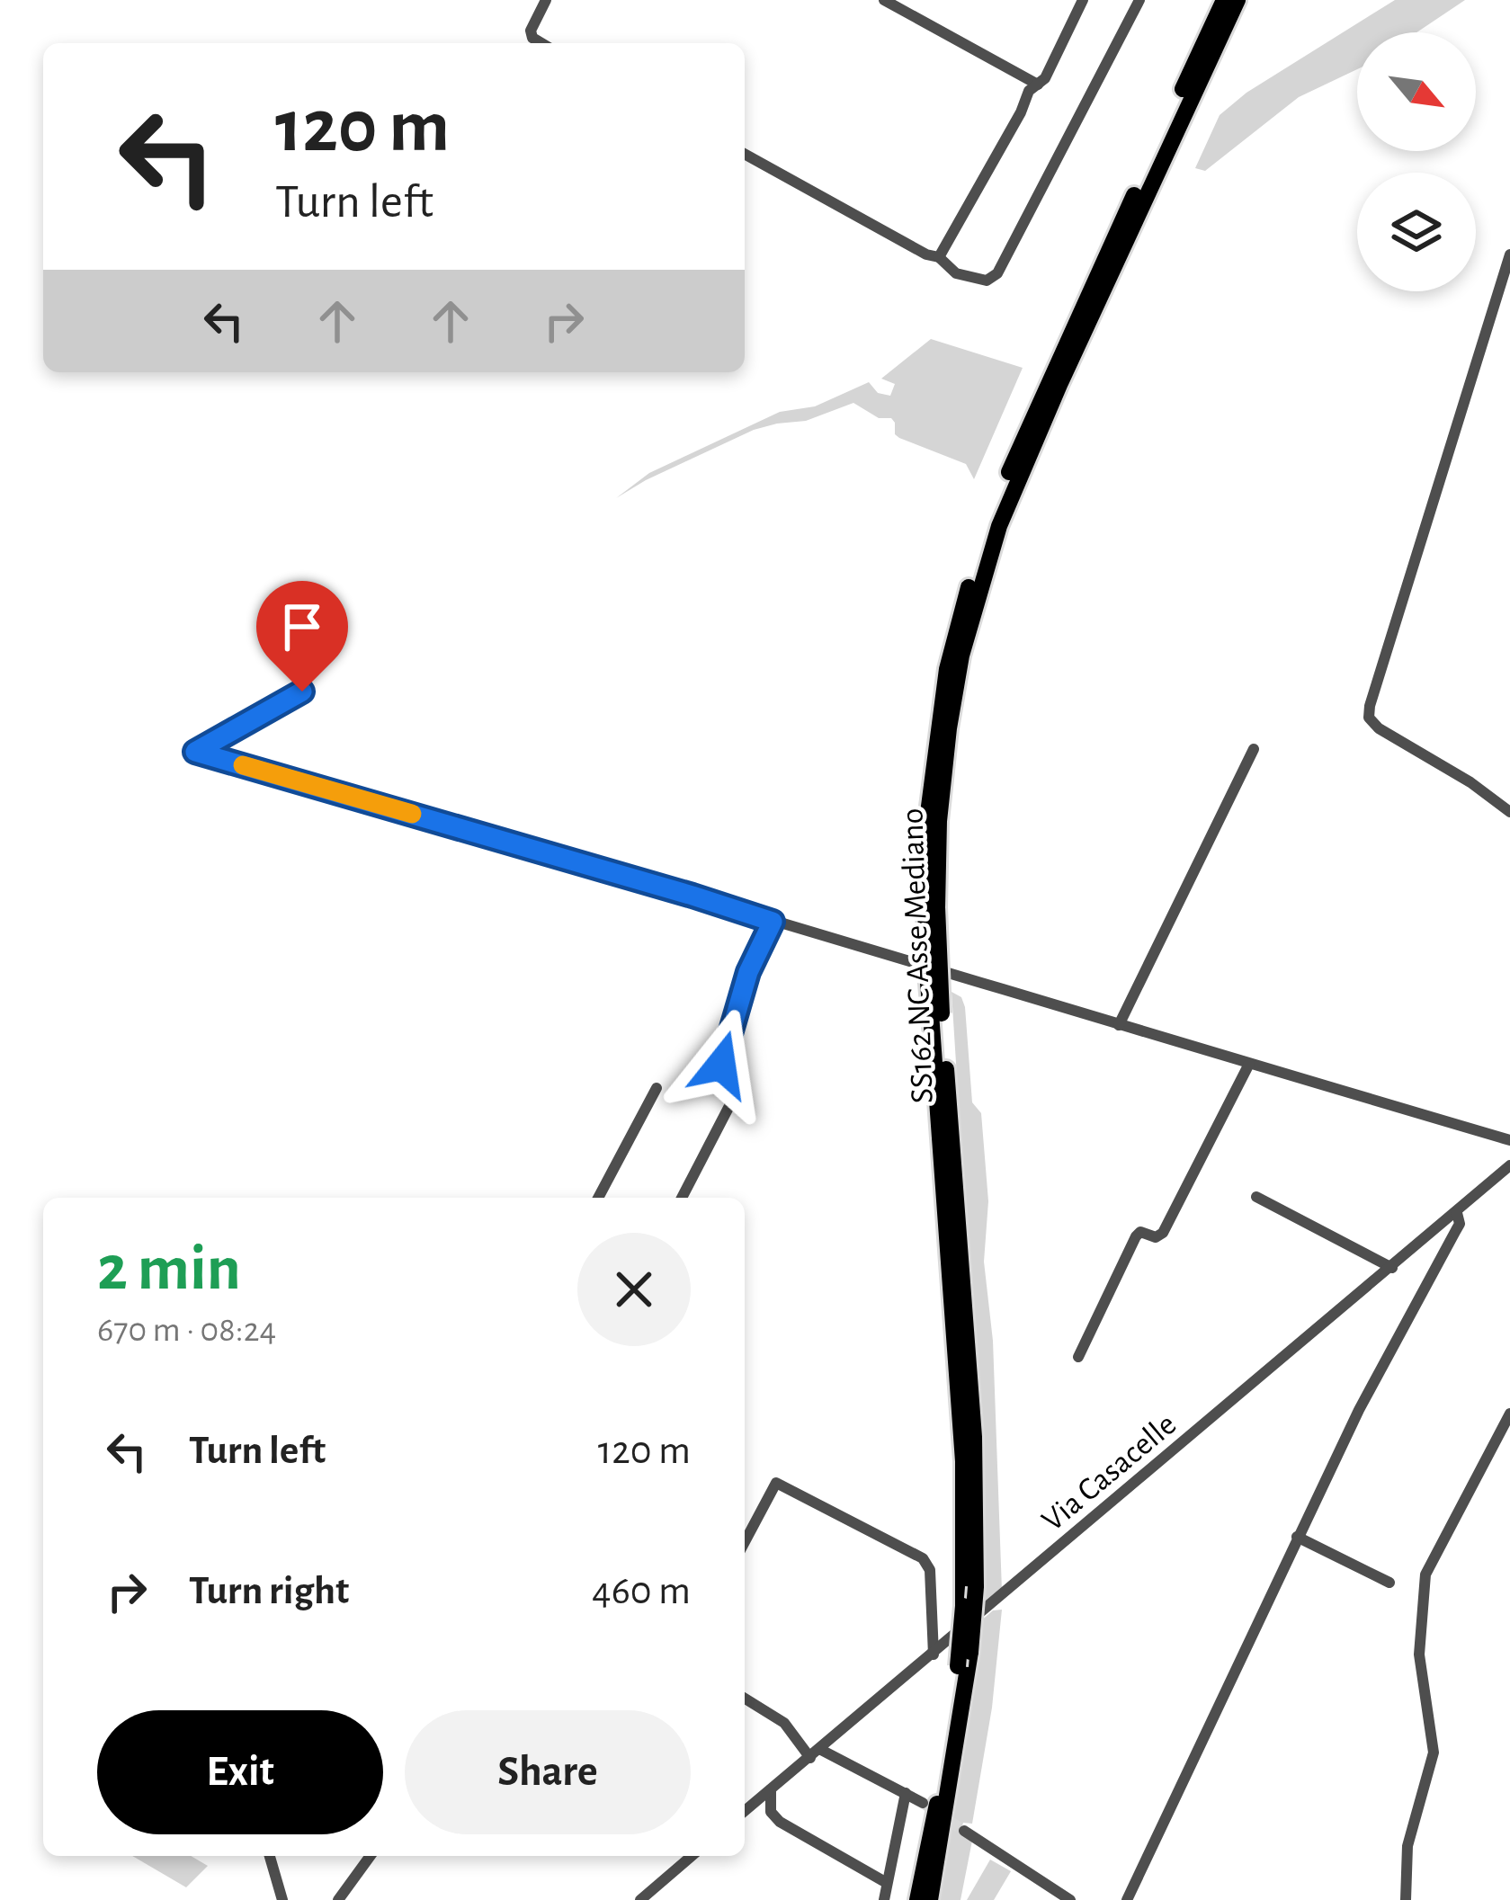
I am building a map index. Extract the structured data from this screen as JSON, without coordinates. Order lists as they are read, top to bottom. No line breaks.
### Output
{"streets":{"highway":["SS162 NC Asse Mediano"],"street":["Via Casacelle"]},"north":"bottom right","page":{"turn":["120 m","Turn left"],"heading":["2 min","670 m · 08:24"],"list":[{"name":"Turn left","value":"120 m"},{"name":"Turn right","value":"460 m"}],"buttons":["Exit","Share"]}}
